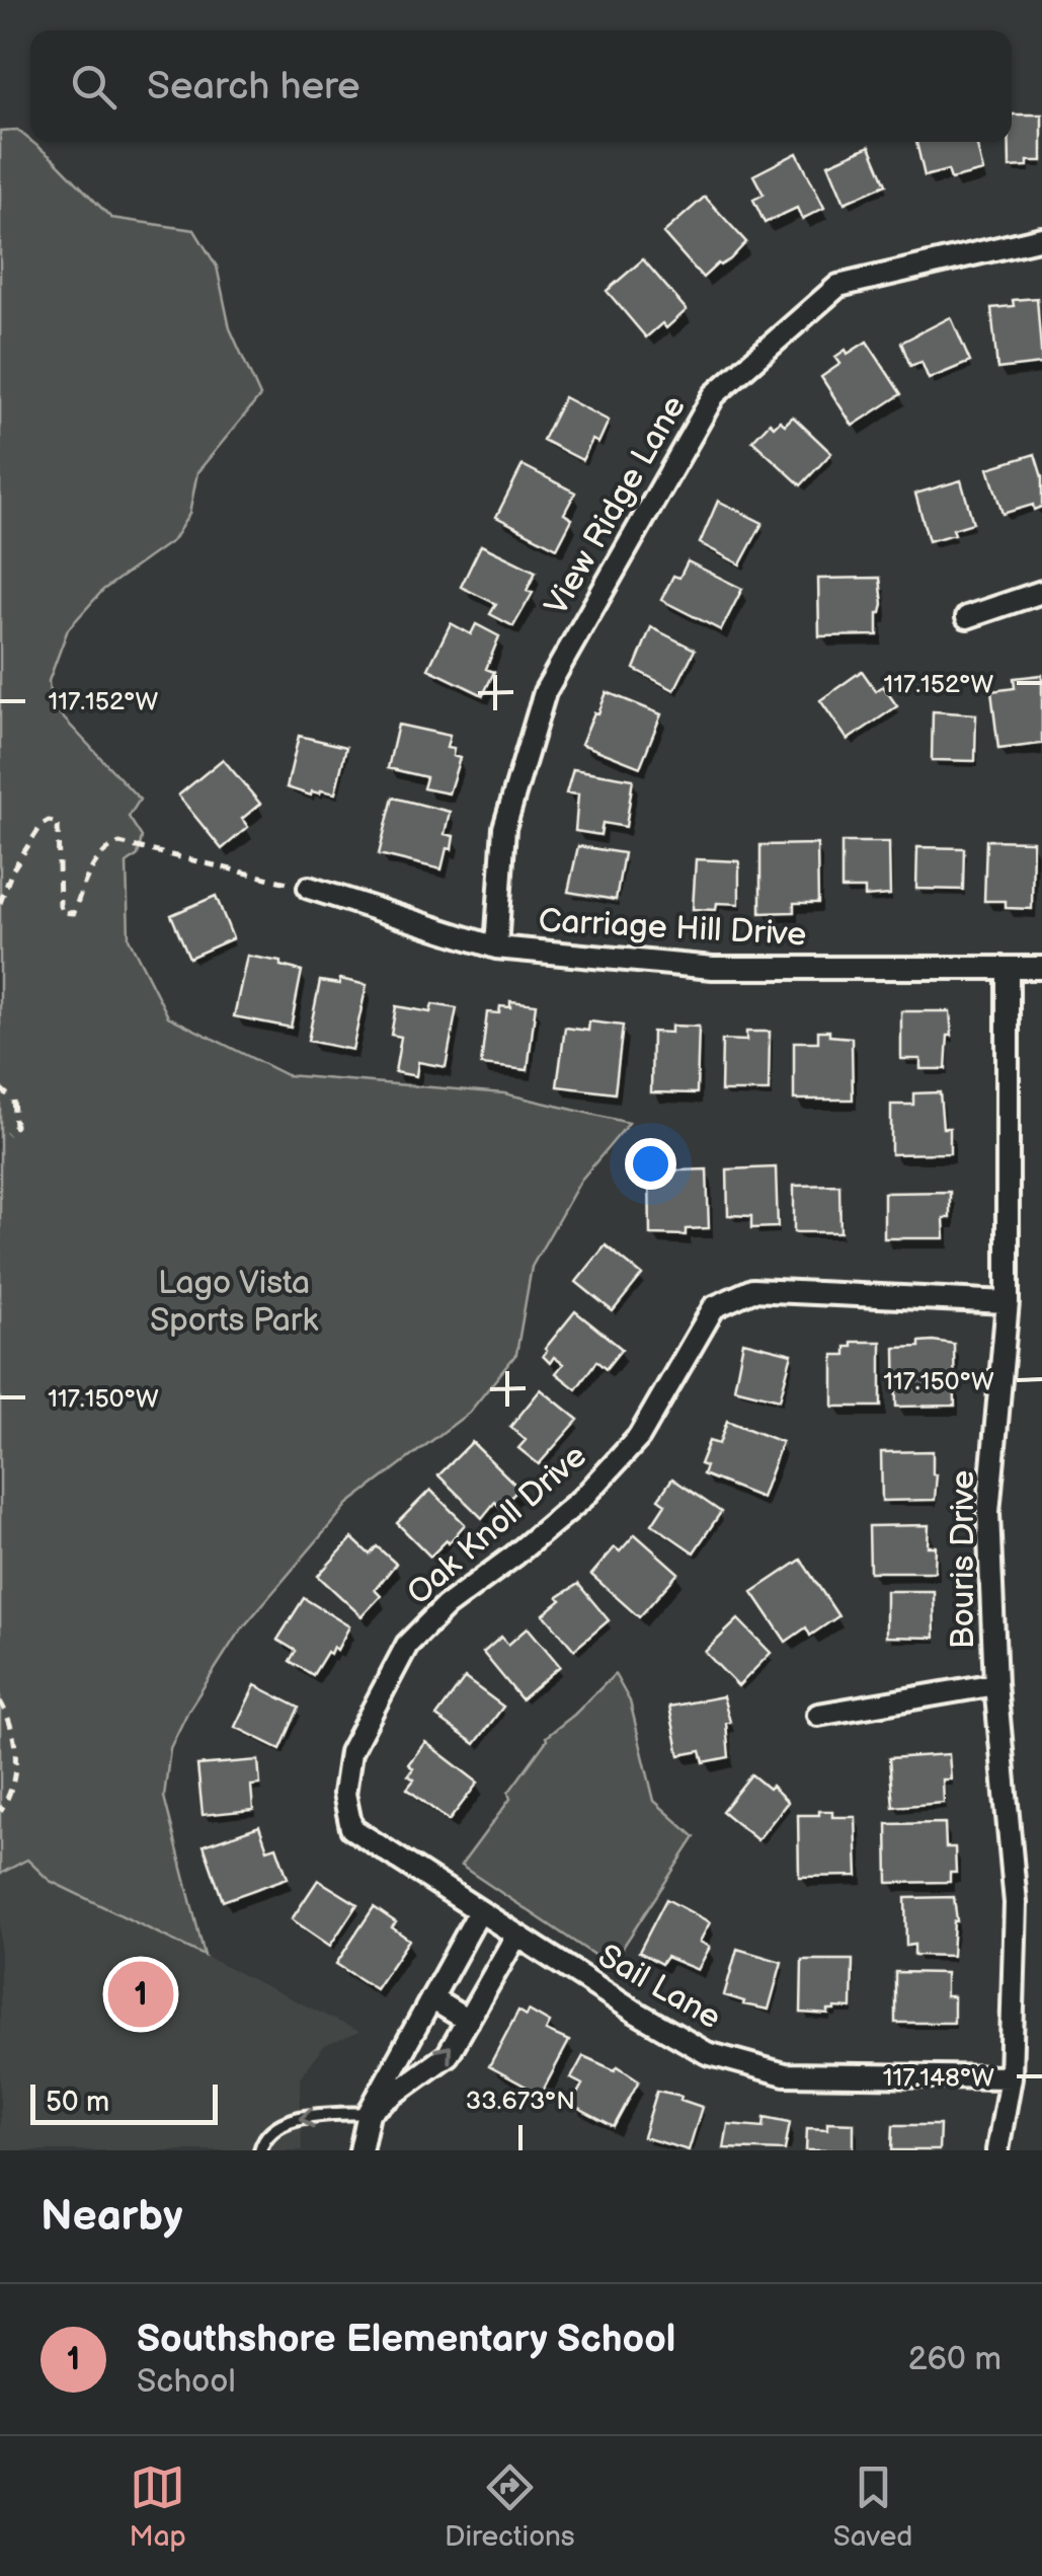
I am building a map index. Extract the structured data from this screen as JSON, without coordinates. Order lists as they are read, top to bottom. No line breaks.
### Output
{"streets":{"street":["View Ridge Lane","Carriage Hill Drive","Oak Knoll Drive","Bouris Drive","Sail Lane"]},"crossings":[["View Ridge Lane","Carriage Hill Drive"],["Carriage Hill Drive","Bouris Drive"],["Oak Knoll Drive","Bouris Drive"],["Oak Knoll Drive","Sail Lane"],["Bouris Drive","Sail Lane"]],"parks":["Lago Vista Sports Park"],"scale_bar":"50 m","page":{"search":"Search here","pins":"1","scale":"50 m","heading":"Nearby","list":[{"mark":"1","name":"Southshore Elementary School","note":"School","value":"260 m"}],"nav":["Map","Directions","Saved"]},"coordinates":["117.152°W","117.150°W","117.148°W","33.673°N"]}
